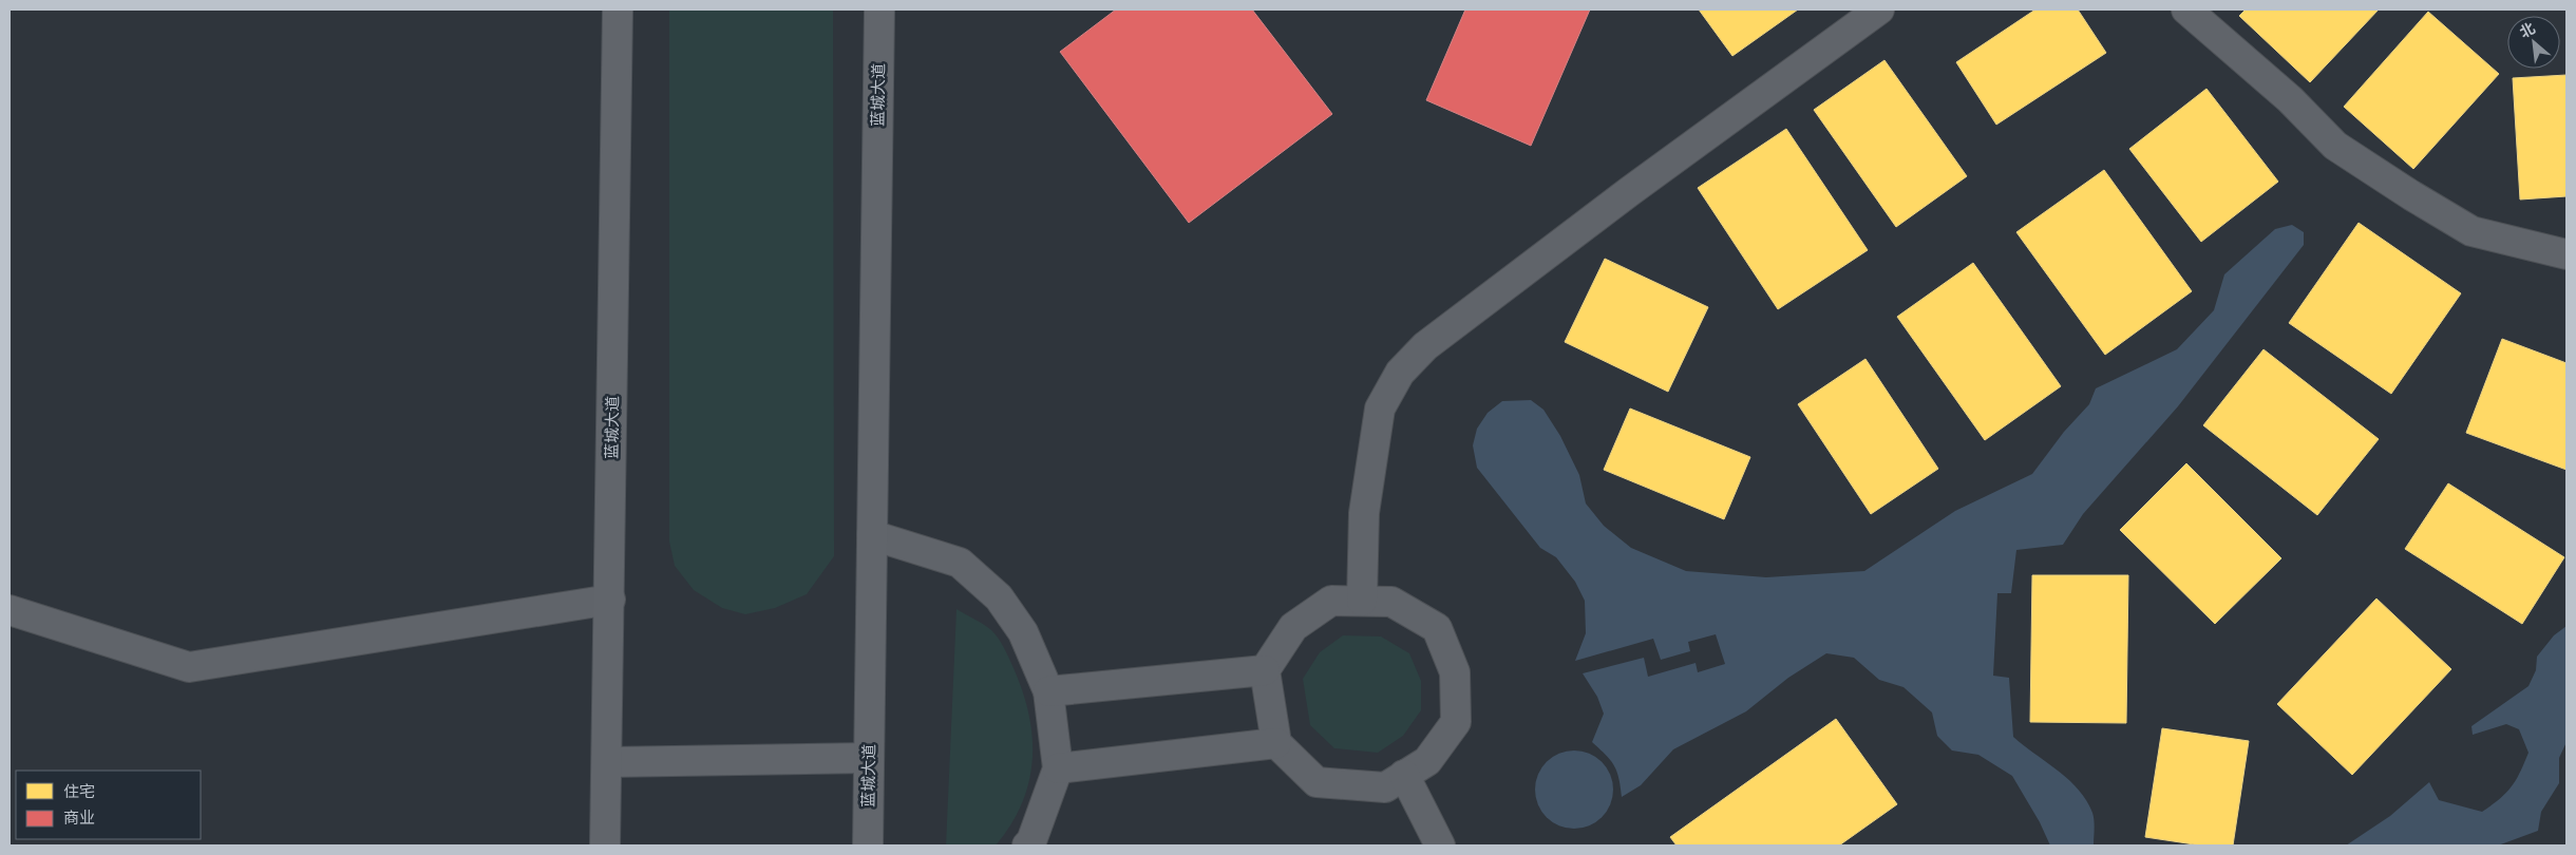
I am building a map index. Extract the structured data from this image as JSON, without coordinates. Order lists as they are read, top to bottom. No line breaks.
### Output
{"streets":{"main road":["蓝城大道"]},"legend":["住宅","商业"],"north":"top left"}
